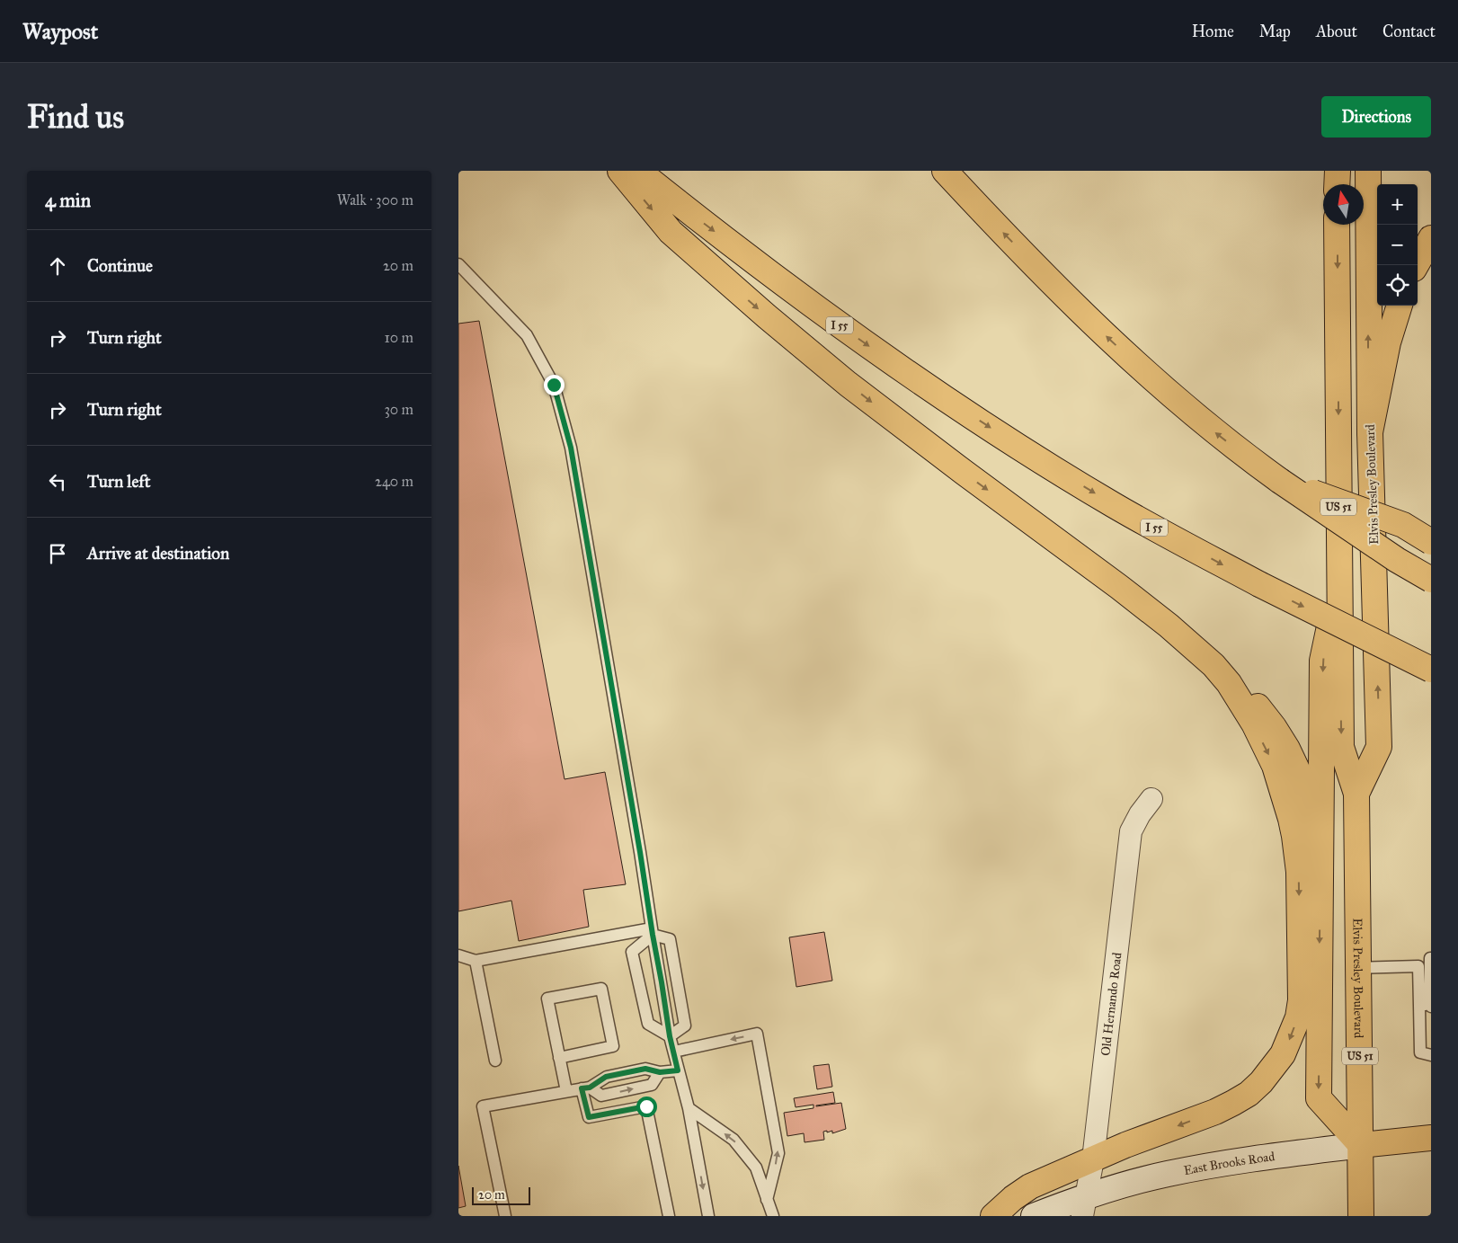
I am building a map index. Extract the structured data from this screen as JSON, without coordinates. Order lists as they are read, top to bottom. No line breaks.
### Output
{"streets":{"main road":["I 55","Elvis Presley Boulevard","US 51","East Brooks Road"],"street":["Old Hernando Road"]},"crossings":[["Elvis Presley Boulevard","East Brooks Road"],["Old Hernando Road","East Brooks Road"]],"scale_bar":"20 m","north":"top","page":{"header":"Waypost","nav":["Home","Map","About","Contact"],"buttons":"Directions","title":"Find us","heading":["4 min","Walk · 300 m"],"map_buttons":["+","−"],"list":[["Continue","20 m"],["Turn right","10 m"],["Turn right","30 m"],["Turn left","240 m"],"Arrive at destination"],"scale":"20 m"}}
